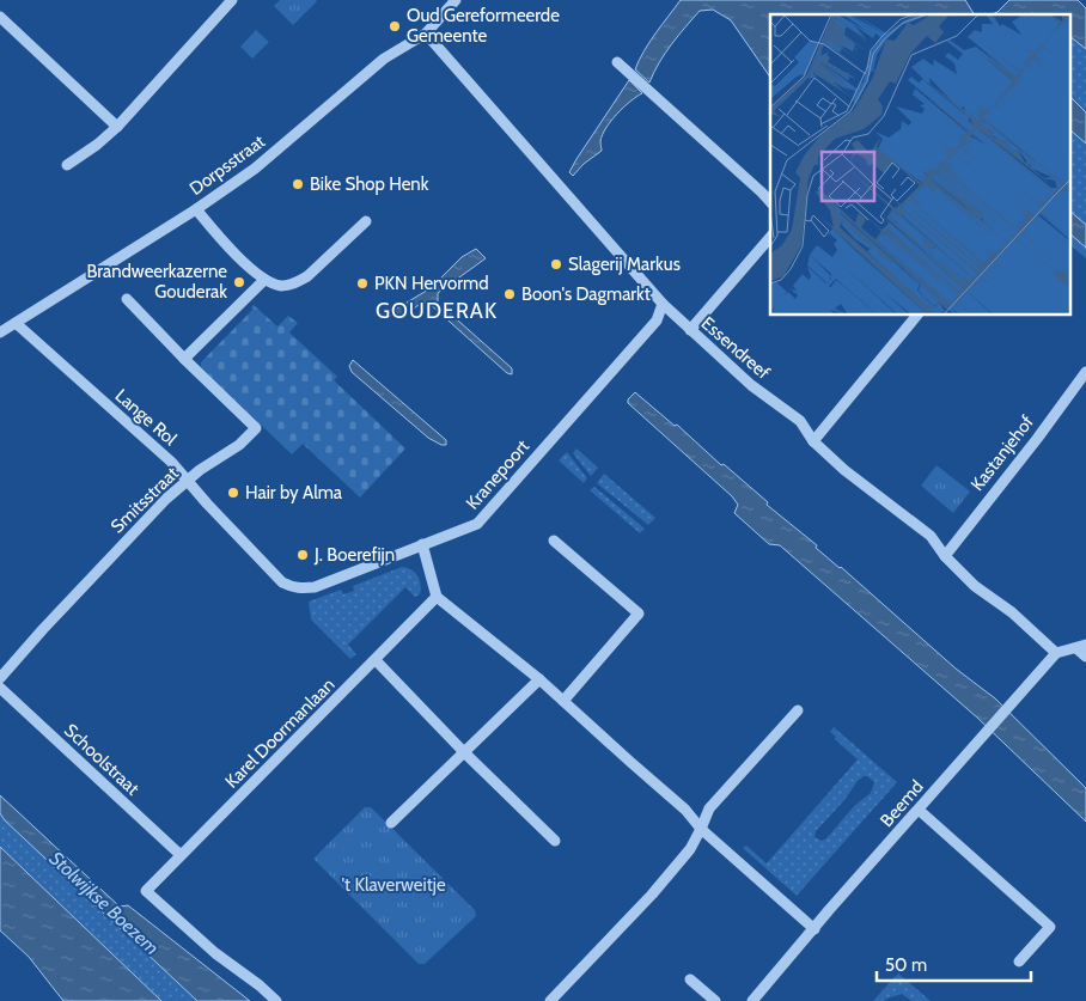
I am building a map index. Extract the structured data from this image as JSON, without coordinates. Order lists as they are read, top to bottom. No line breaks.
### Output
{"streets":{"street":["Dorpsstraat","Essendreef","Lange Rol","Kastanjehof","Kranepoort","Smitsstraat","Karel Doormanlaan","Schoolstraat","Beemd"]},"crossings":[["Dorpsstraat","Essendreef"],["Dorpsstraat","Lange Rol"],["Essendreef","Kastanjehof"],["Essendreef","Kranepoort"],["Essendreef","Beemd"],["Lange Rol","Kranepoort"],["Lange Rol","Smitsstraat"],["Karel Doormanlaan","Schoolstraat"]],"districts":["GOUDERAK"],"water":["Stolwijkse Boezem"],"parks":["'t Klaverweitje"],"places":["Oud Gereformeerde Gemeente","Bike Shop Henk","Slagerij Markus","Brandweerkazerne Gouderak","PKN Hervormd","Boon's Dagmarkt","Hair by Alma","J. Boerefijn"],"scale_bar":"50 m"}
